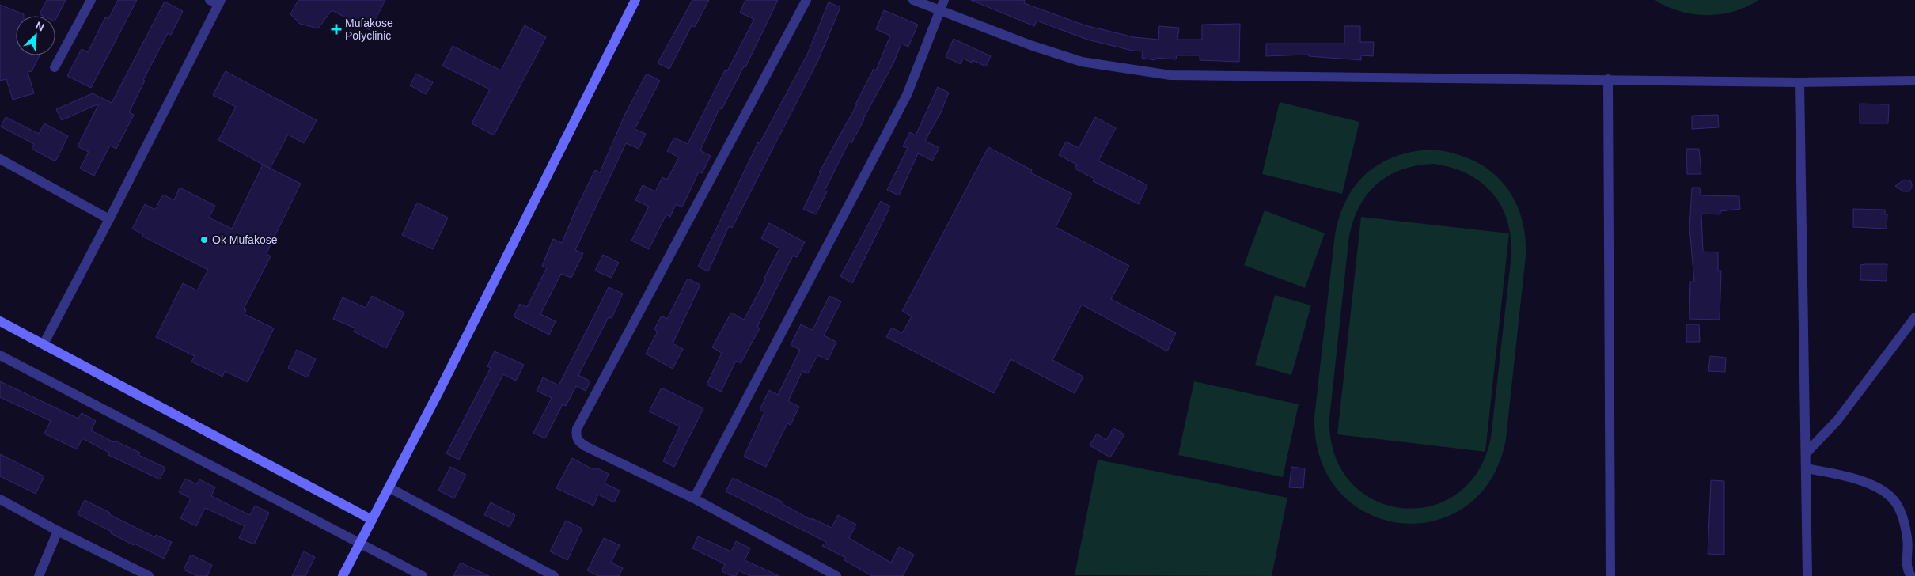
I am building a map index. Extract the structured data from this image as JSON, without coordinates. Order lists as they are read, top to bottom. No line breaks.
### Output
{"places":{"health":["Mufakose Polyclinic"],"other":["Ok Mufakose"]},"north":"top right"}
